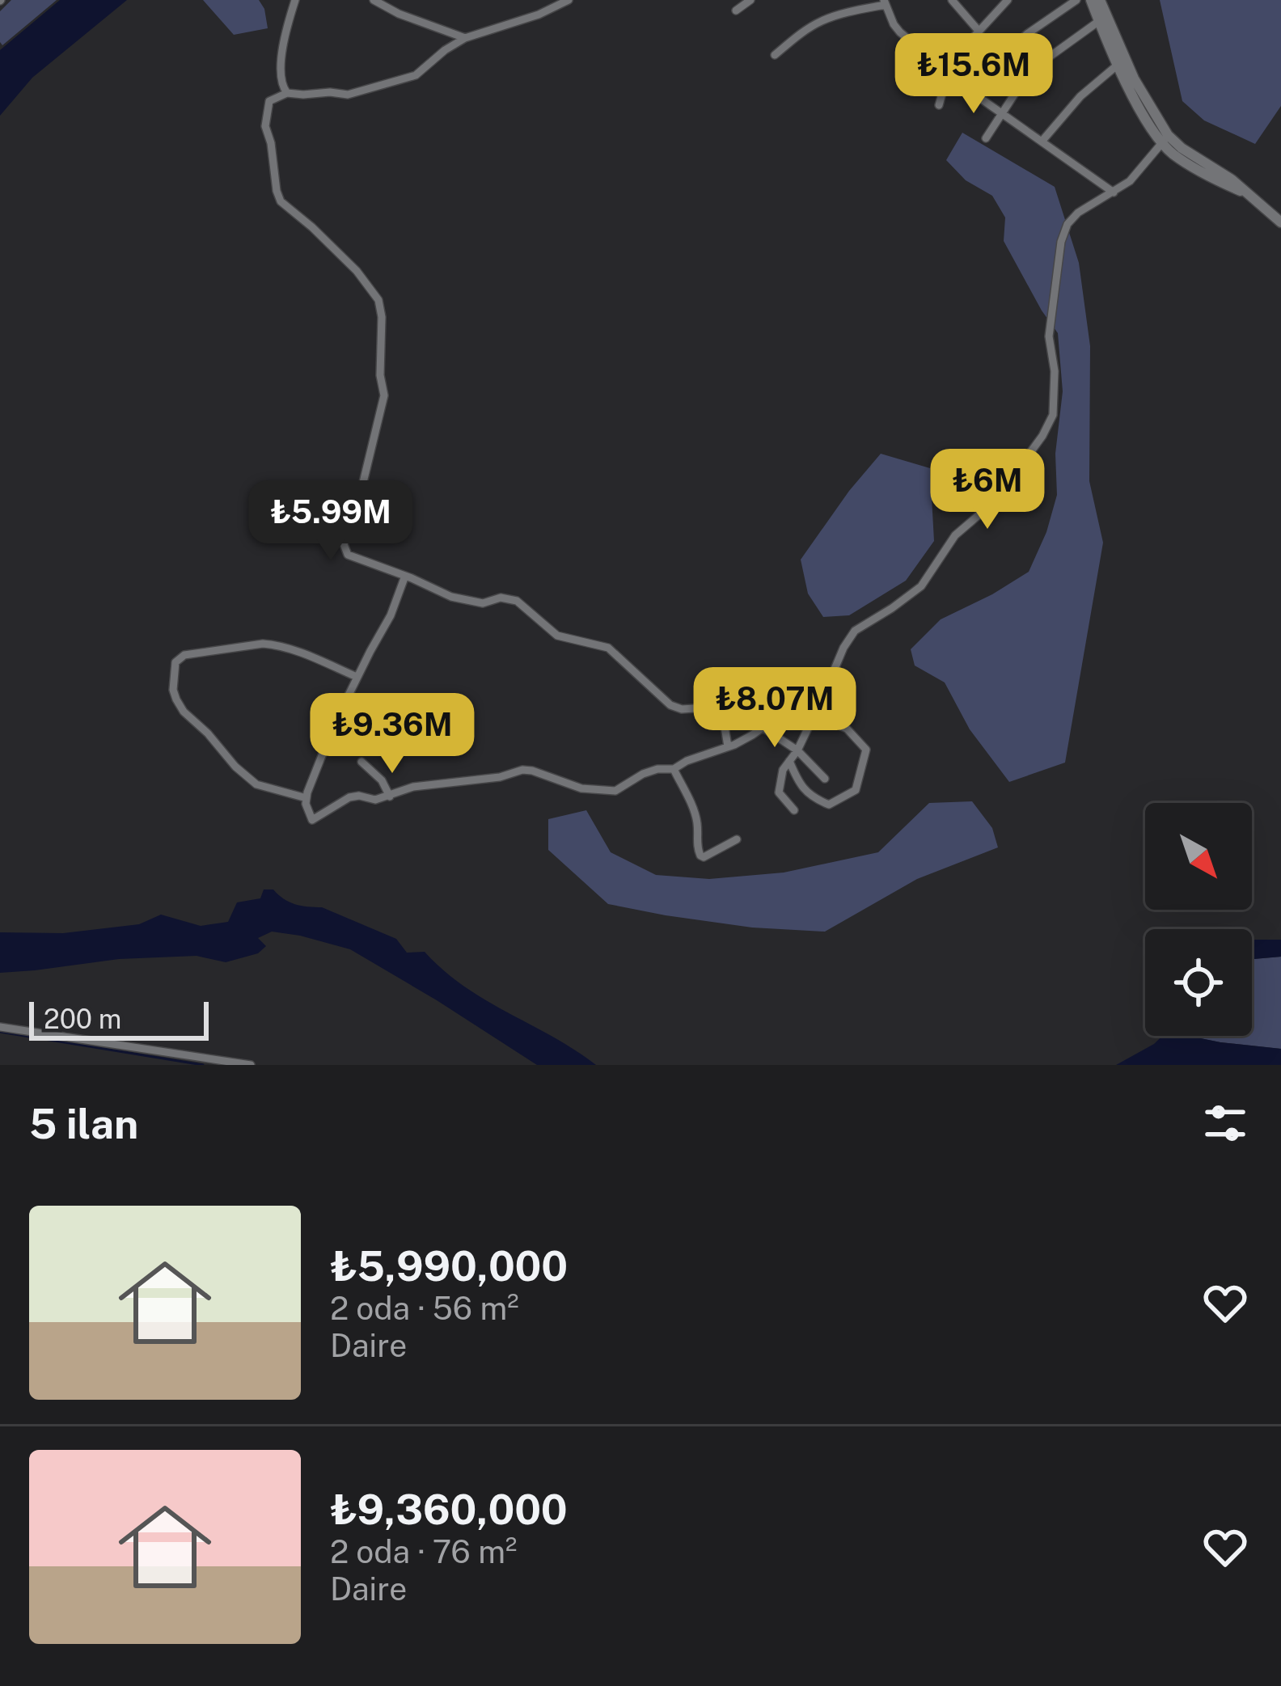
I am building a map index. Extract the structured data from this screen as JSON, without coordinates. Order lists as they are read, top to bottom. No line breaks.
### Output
{"scale_bar":"200 m","north":"bottom right","page":{"price":["₺15.6M","₺6M","₺5.99M","₺8.07M","₺9.36M"],"scale":"200 m","heading":"5 ilan","list":[{"name":"₺5,990,000","note":"2 oda · 56 m² · Daire"},{"name":"₺9,360,000","note":"2 oda · 76 m² · Daire"}]}}
